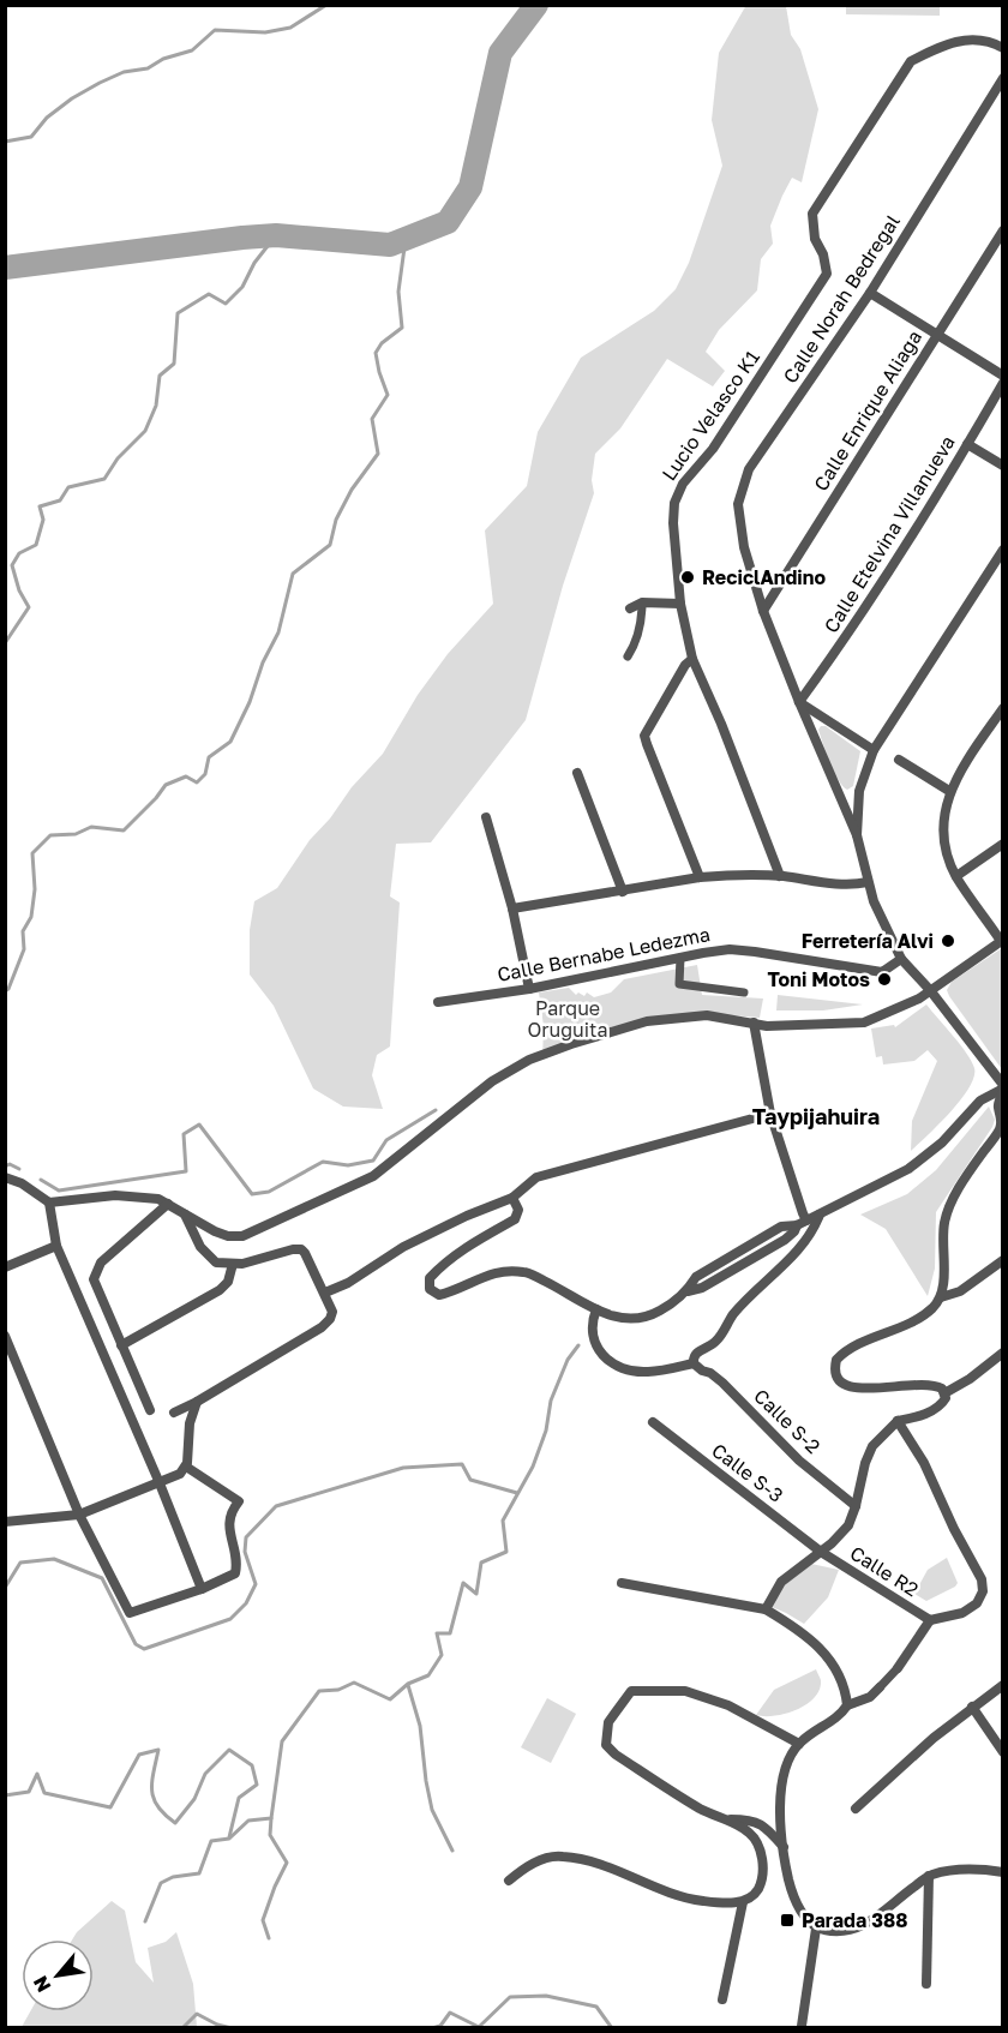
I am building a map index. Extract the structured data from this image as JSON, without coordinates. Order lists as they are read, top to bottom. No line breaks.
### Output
{"streets":{"street":["Calle Norah Bedregal","Calle Enrique Aliaga","Lucio Velasco K1","Calle Etelvina Villanueva","Calle Bernabe Ledezma","Calle S-2","Calle S-3","Calle R2"]},"crossings":[["Calle Norah Bedregal","Calle Enrique Aliaga"],["Calle Norah Bedregal","Calle Etelvina Villanueva"],["Calle S-3","Calle R2"]],"districts":["Taypijahuira"],"parks":["Parque Oruguita"],"places":{"other":["ReciclAndino","Ferretería Alvi","Toni Motos"],"transit":["Parada 388"]},"north":"bottom left"}
